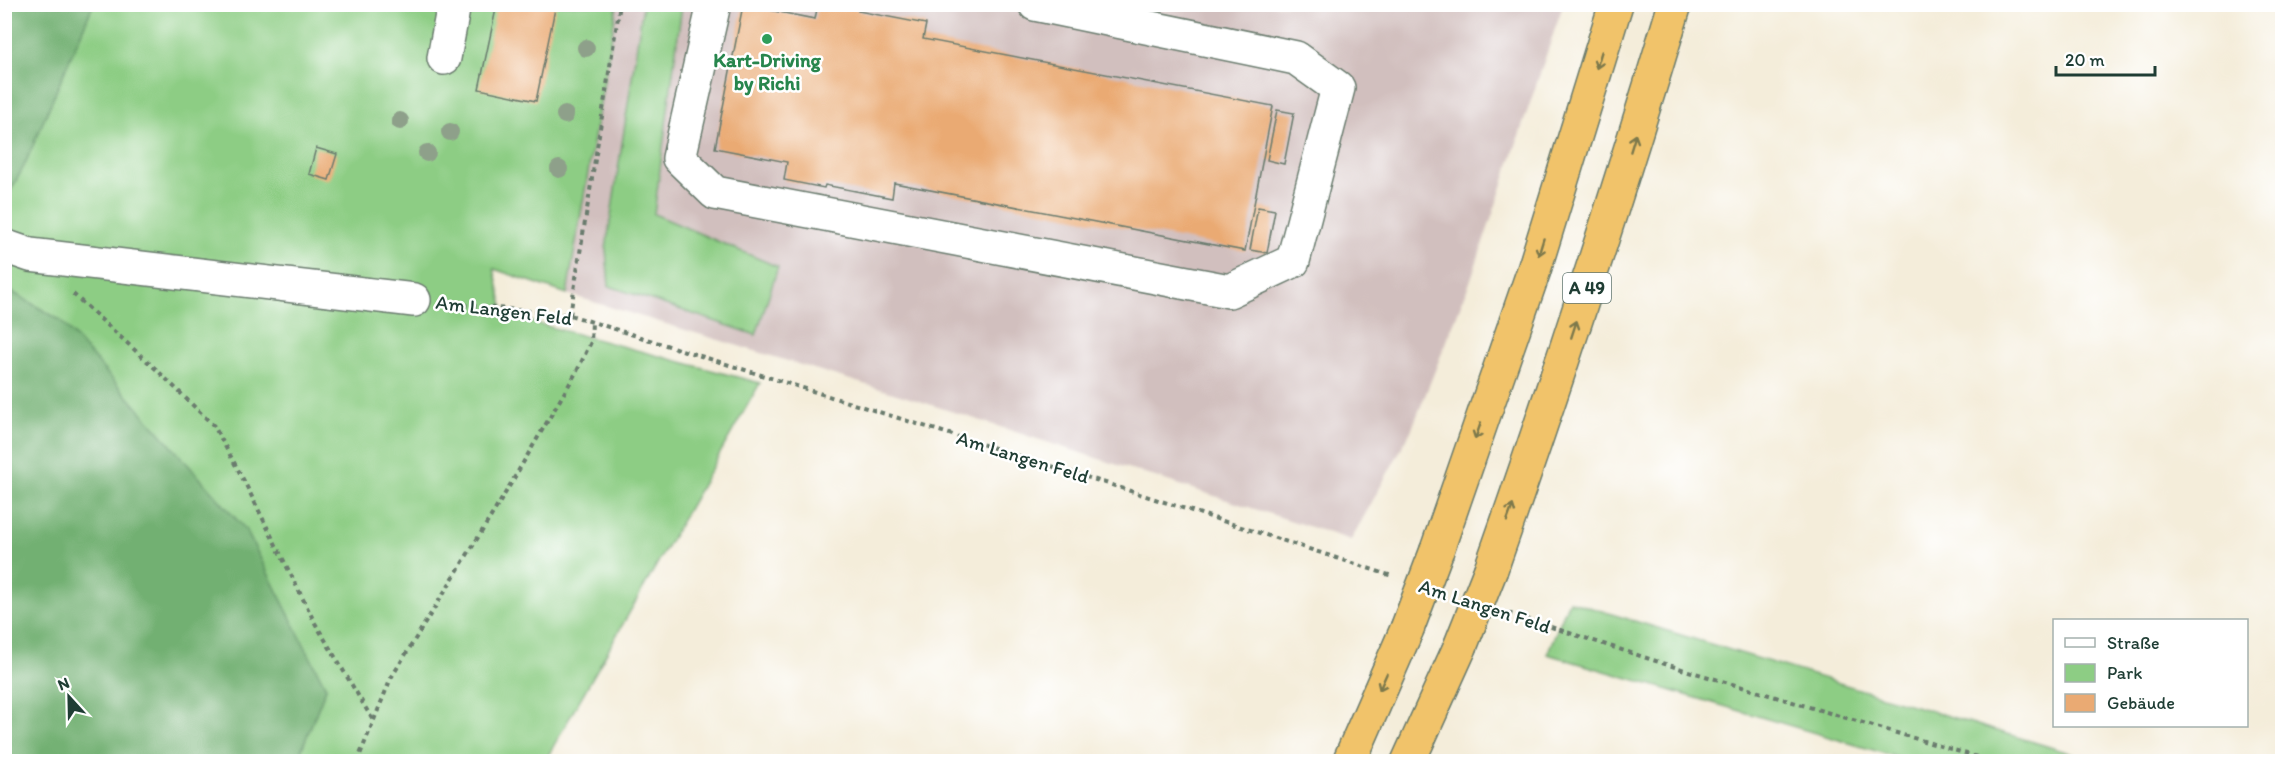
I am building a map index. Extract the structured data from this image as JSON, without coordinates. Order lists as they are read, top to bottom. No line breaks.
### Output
{"streets":{"highway":["A 49"],"lane":["Am Langen Feld"]},"places":["Kart-Driving by Richi"],"legend":["Straße","Park","Gebäude"],"scale_bar":"20 m","north":"top"}
